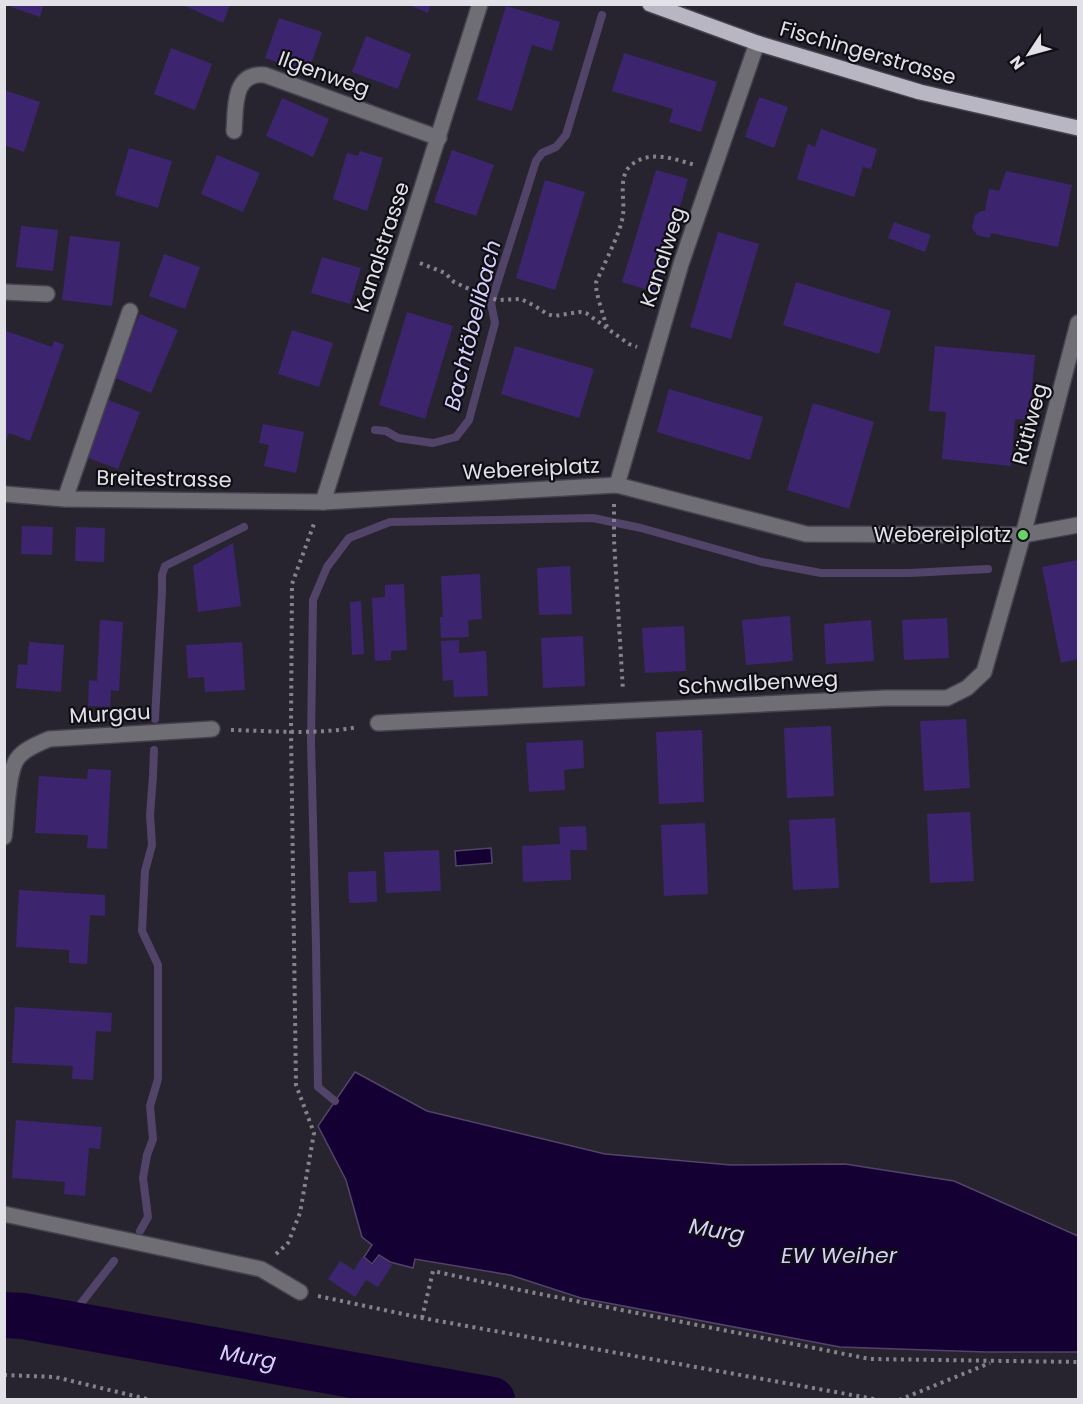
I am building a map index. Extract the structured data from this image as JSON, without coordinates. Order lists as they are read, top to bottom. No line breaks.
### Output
{"streets":{"main road":["Fischingerstrasse"],"street":["Ilgenweg","Kanalstrasse","Kanalweg","Rütiweg","Webereiplatz","Breitestrasse","Schwalbenweg","Murgau"]},"crossings":[["Fischingerstrasse","Kanalweg"],["Ilgenweg","Kanalstrasse"],["Kanalstrasse","Webereiplatz"],["Kanalstrasse","Breitestrasse"],["Kanalweg","Webereiplatz"],["Rütiweg","Webereiplatz"],["Rütiweg","Schwalbenweg"],["Webereiplatz","Breitestrasse"],["Webereiplatz","Schwalbenweg"]],"water":["Bachtöbelibach","Murg","EW Weiher"],"places":["Webereiplatz"],"north":"bottom left"}
